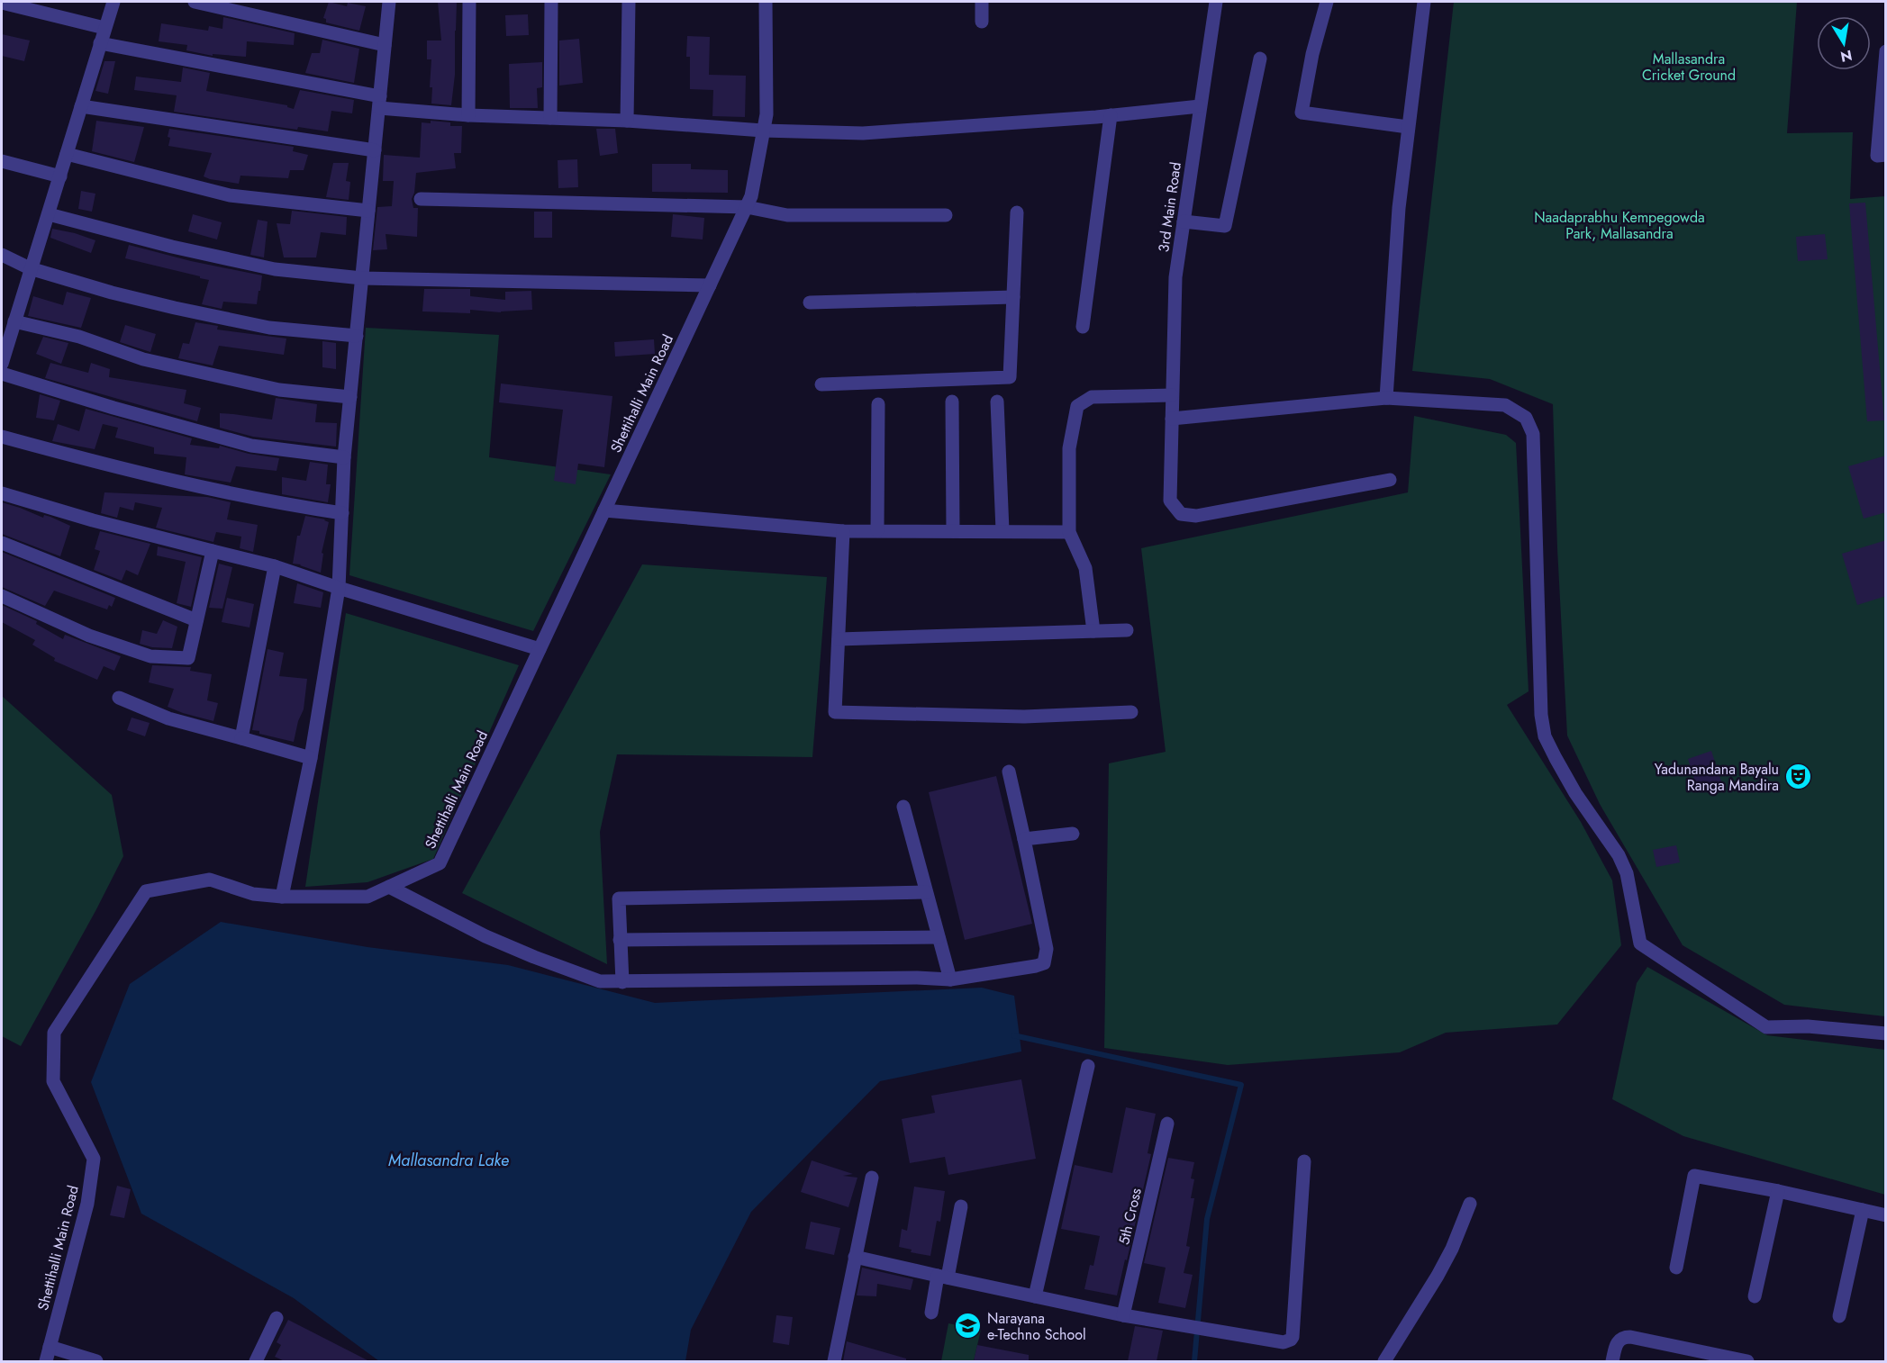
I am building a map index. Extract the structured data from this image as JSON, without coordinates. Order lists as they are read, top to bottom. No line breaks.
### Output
{"streets":{"street":["3rd Main Road","Shettihalli Main Road","5th Cross"]},"water":["Mallasandra Lake"],"parks":["Mallasandra Cricket Ground","Naadaprabhu Kempegowda Park, Mallasandra"],"places":{"theatre":["Yadunandana Bayalu Ranga Mandira"],"school or university":["Narayana e-Techno School"]},"north":"bottom"}
